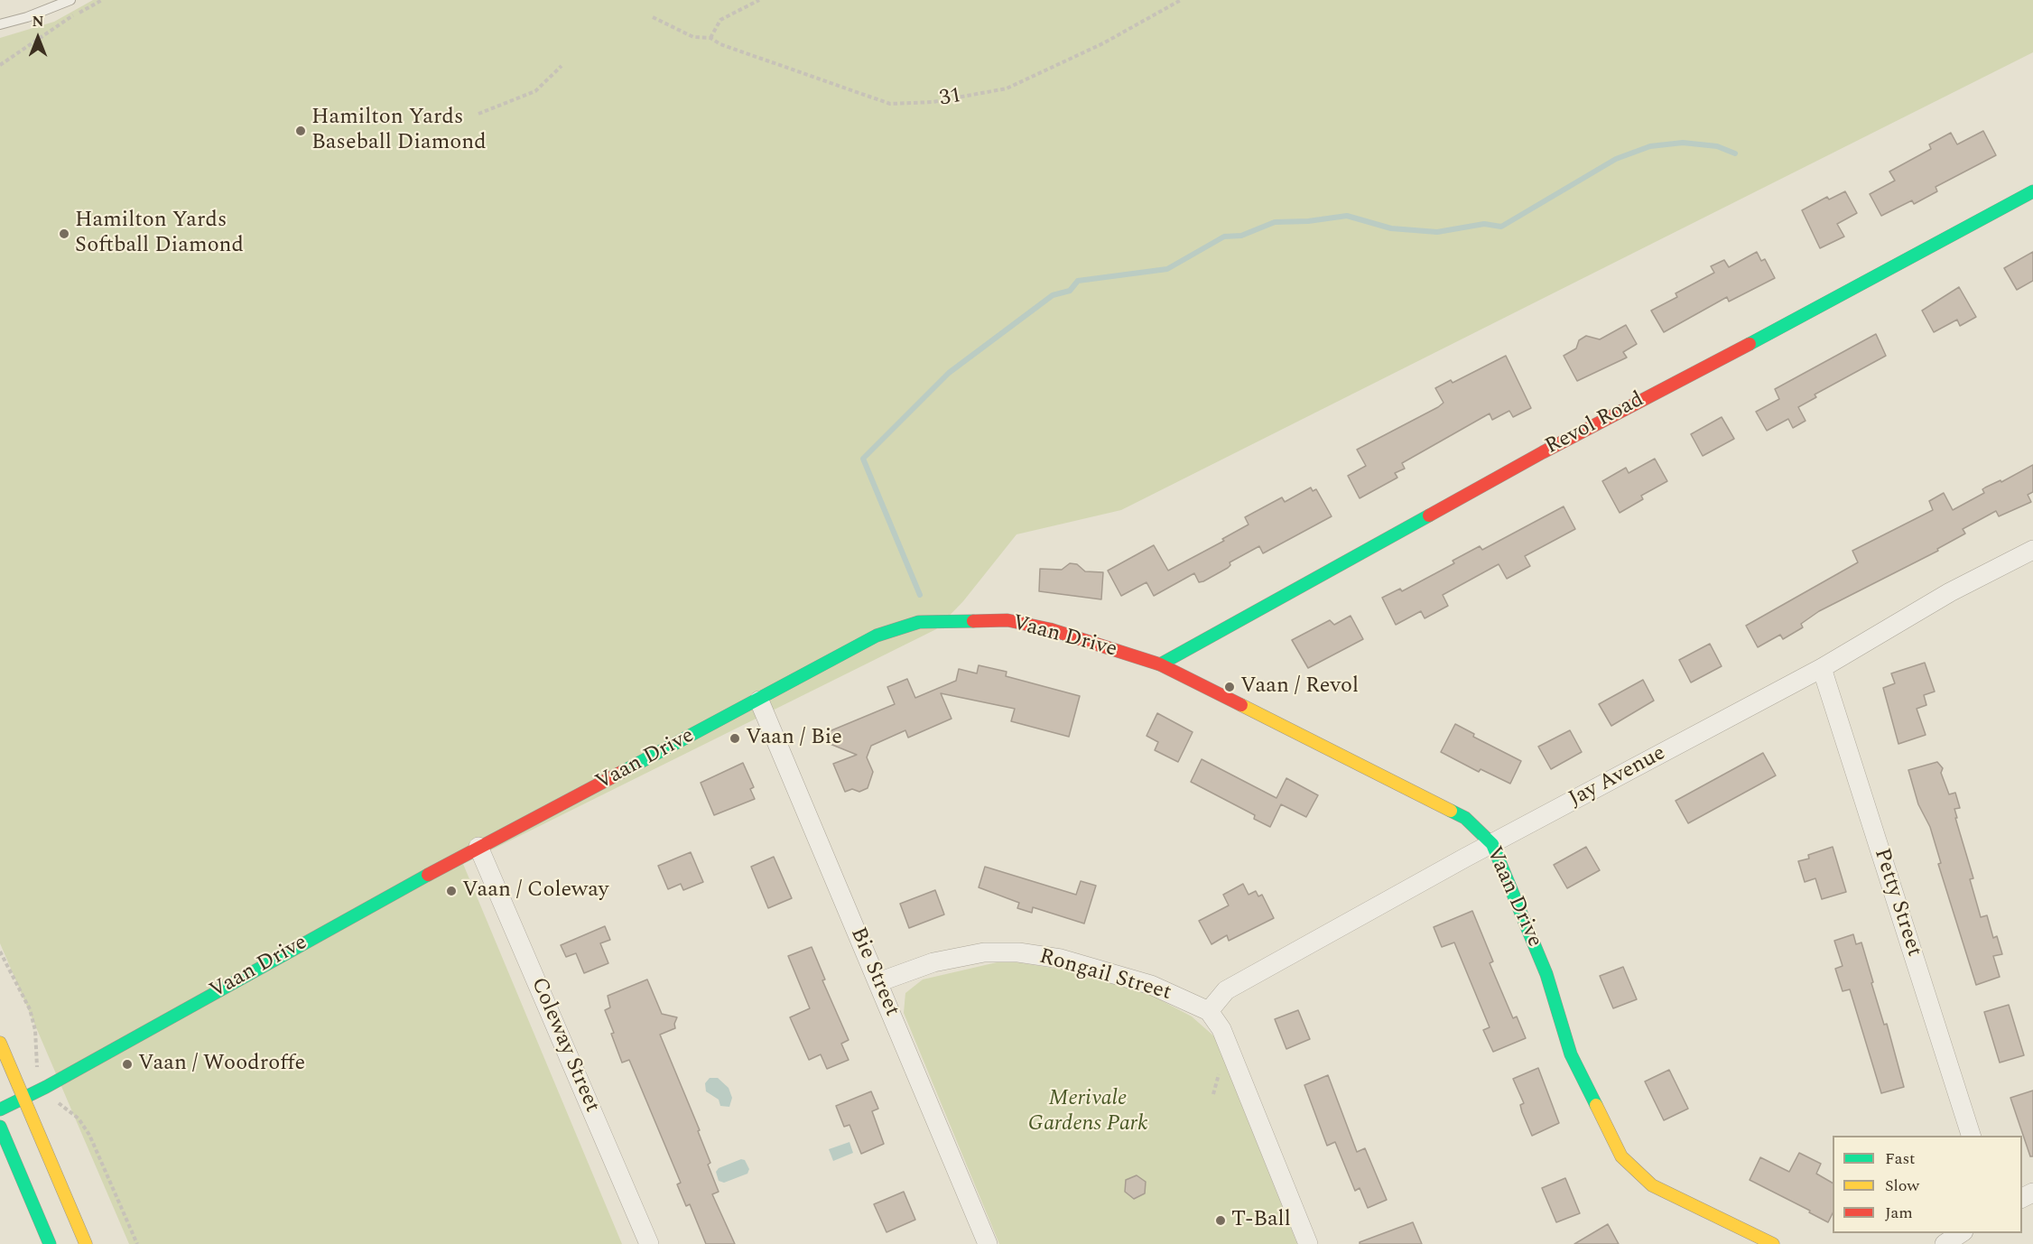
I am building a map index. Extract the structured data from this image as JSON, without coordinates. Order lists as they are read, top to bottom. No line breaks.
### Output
{"streets":{"street":["Revol Road","Vaan Drive","Jay Avenue","Petty Street","Bie Street","Rongail Street","Coleway Street"],"path":["31"]},"crossings":[["Revol Road","Vaan Drive"],["Vaan Drive","Jay Avenue"],["Vaan Drive","Bie Street"],["Vaan Drive","Coleway Street"],["Jay Avenue","Petty Street"],["Jay Avenue","Rongail Street"],["Bie Street","Rongail Street"]],"parks":["Merivale Gardens Park"],"places":["Hamilton Yards Baseball Diamond","Hamilton Yards Softball Diamond","Vaan / Revol","Vaan / Bie","Vaan / Coleway","Vaan / Woodroffe","T-Ball"],"legend":["Fast","Slow","Jam"],"north":"top"}
